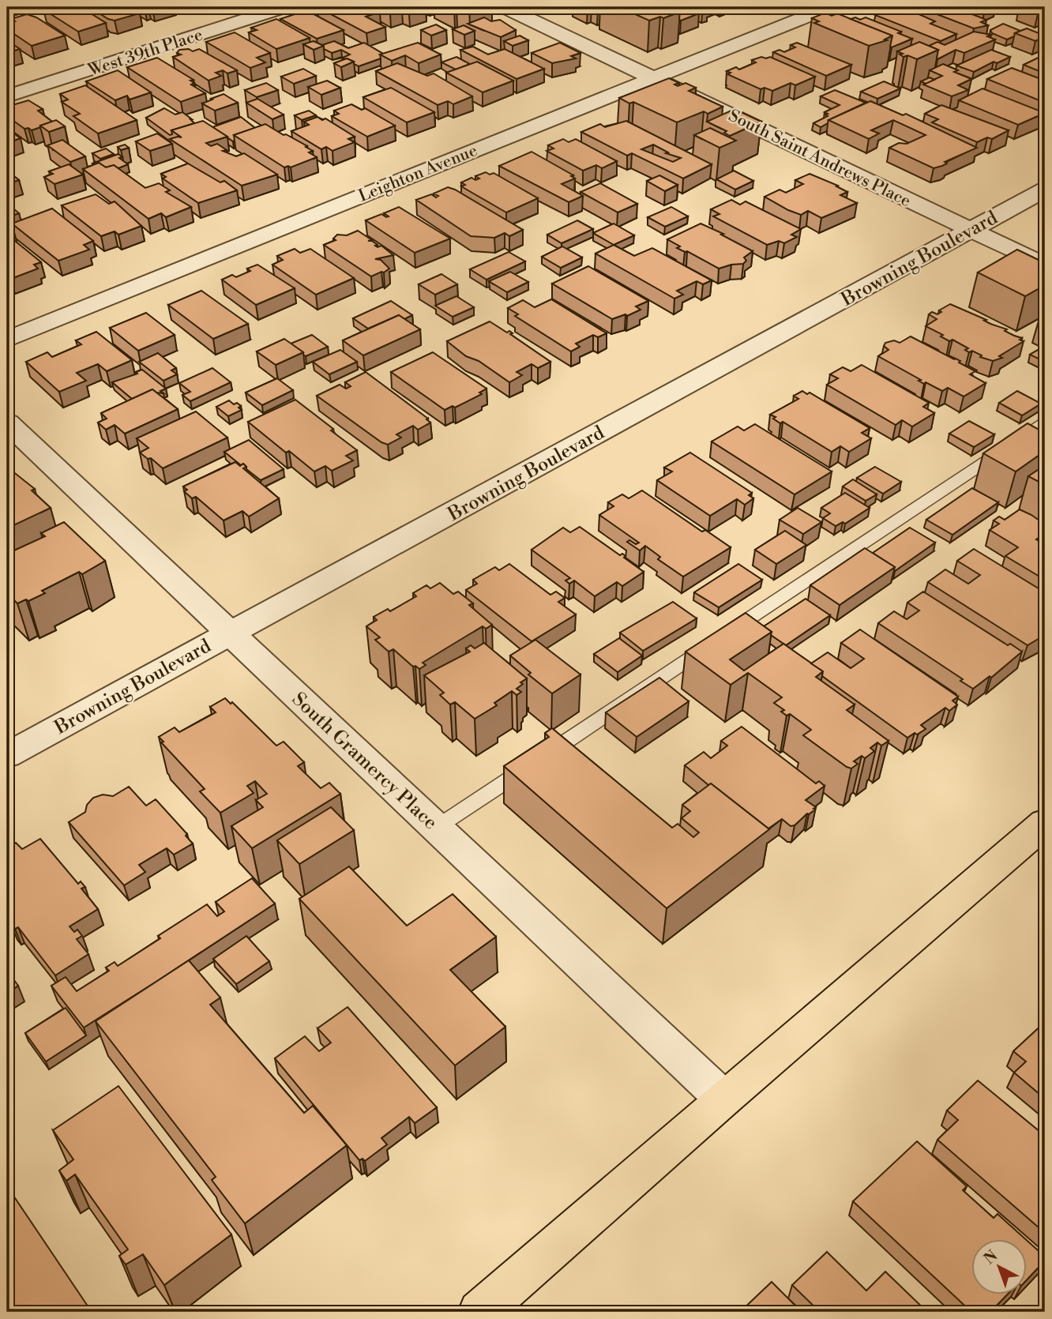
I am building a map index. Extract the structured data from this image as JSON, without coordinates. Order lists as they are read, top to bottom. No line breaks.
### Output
{"streets":{"street":["West 39th Place","South Saint Andrews Place","Leighton Avenue","Browning Boulevard","South Gramercy Place"]},"crossings":[["South Saint Andrews Place","Leighton Avenue"],["South Saint Andrews Place","Browning Boulevard"],["Browning Boulevard","South Gramercy Place"]],"north":"top left"}
